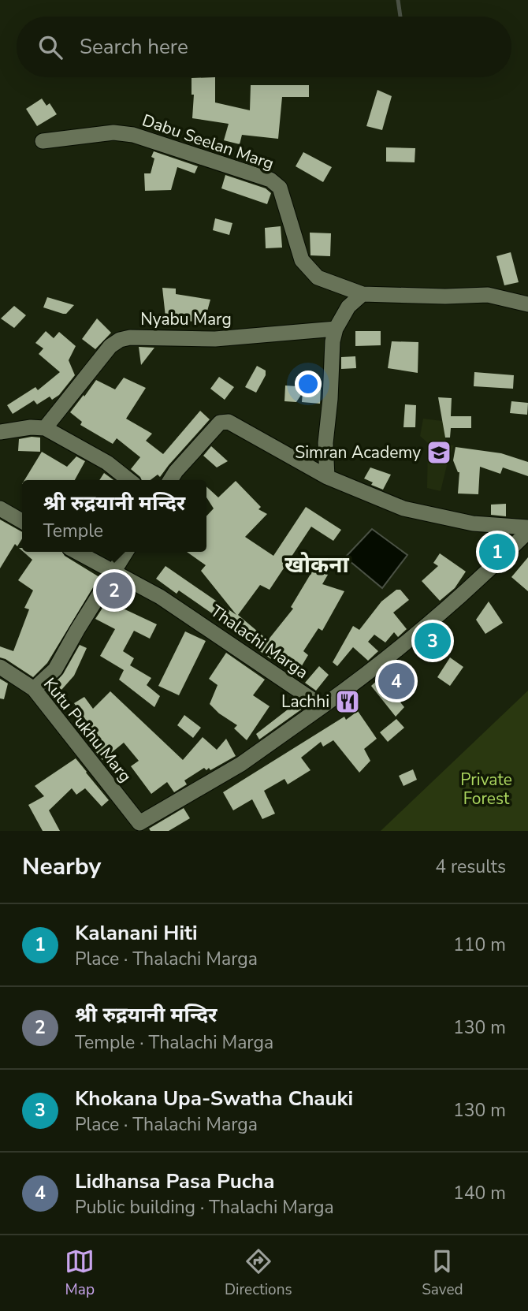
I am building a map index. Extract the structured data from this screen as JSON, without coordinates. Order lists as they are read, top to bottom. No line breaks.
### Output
{"streets":{"street":["Dabu Seelan Marg","Nyabu Marg","Thalachi Marga","Kutu Pukhu Marg"]},"crossings":[["Thalachi Marga","Kutu Pukhu Marg"]],"districts":["खोकना"],"parks":["Private Forest"],"places":{"school or university":["Simran Academy"],"restaurant":["Lachhi"]},"page":{"search":"Search here","popup":["श्री रुद्रयानी मन्दिर","Temple"],"pins":["1","2","3","4"],"heading":["Nearby","4 results"],"list":[{"mark":"1","name":"Kalanani Hiti","note":"Place · Thalachi Marga","value":"110 m"},{"mark":"2","name":"श्री रुद्रयानी मन्दिर","note":"Temple · Thalachi Marga","value":"130 m"},{"mark":"3","name":"Khokana Upa-Swatha Chauki","note":"Place · Thalachi Marga","value":"130 m"},{"mark":"4","name":"Lidhansa Pasa Pucha","note":"Public building · Thalachi Marga","value":"140 m"}],"nav":["Map","Directions","Saved"]}}
